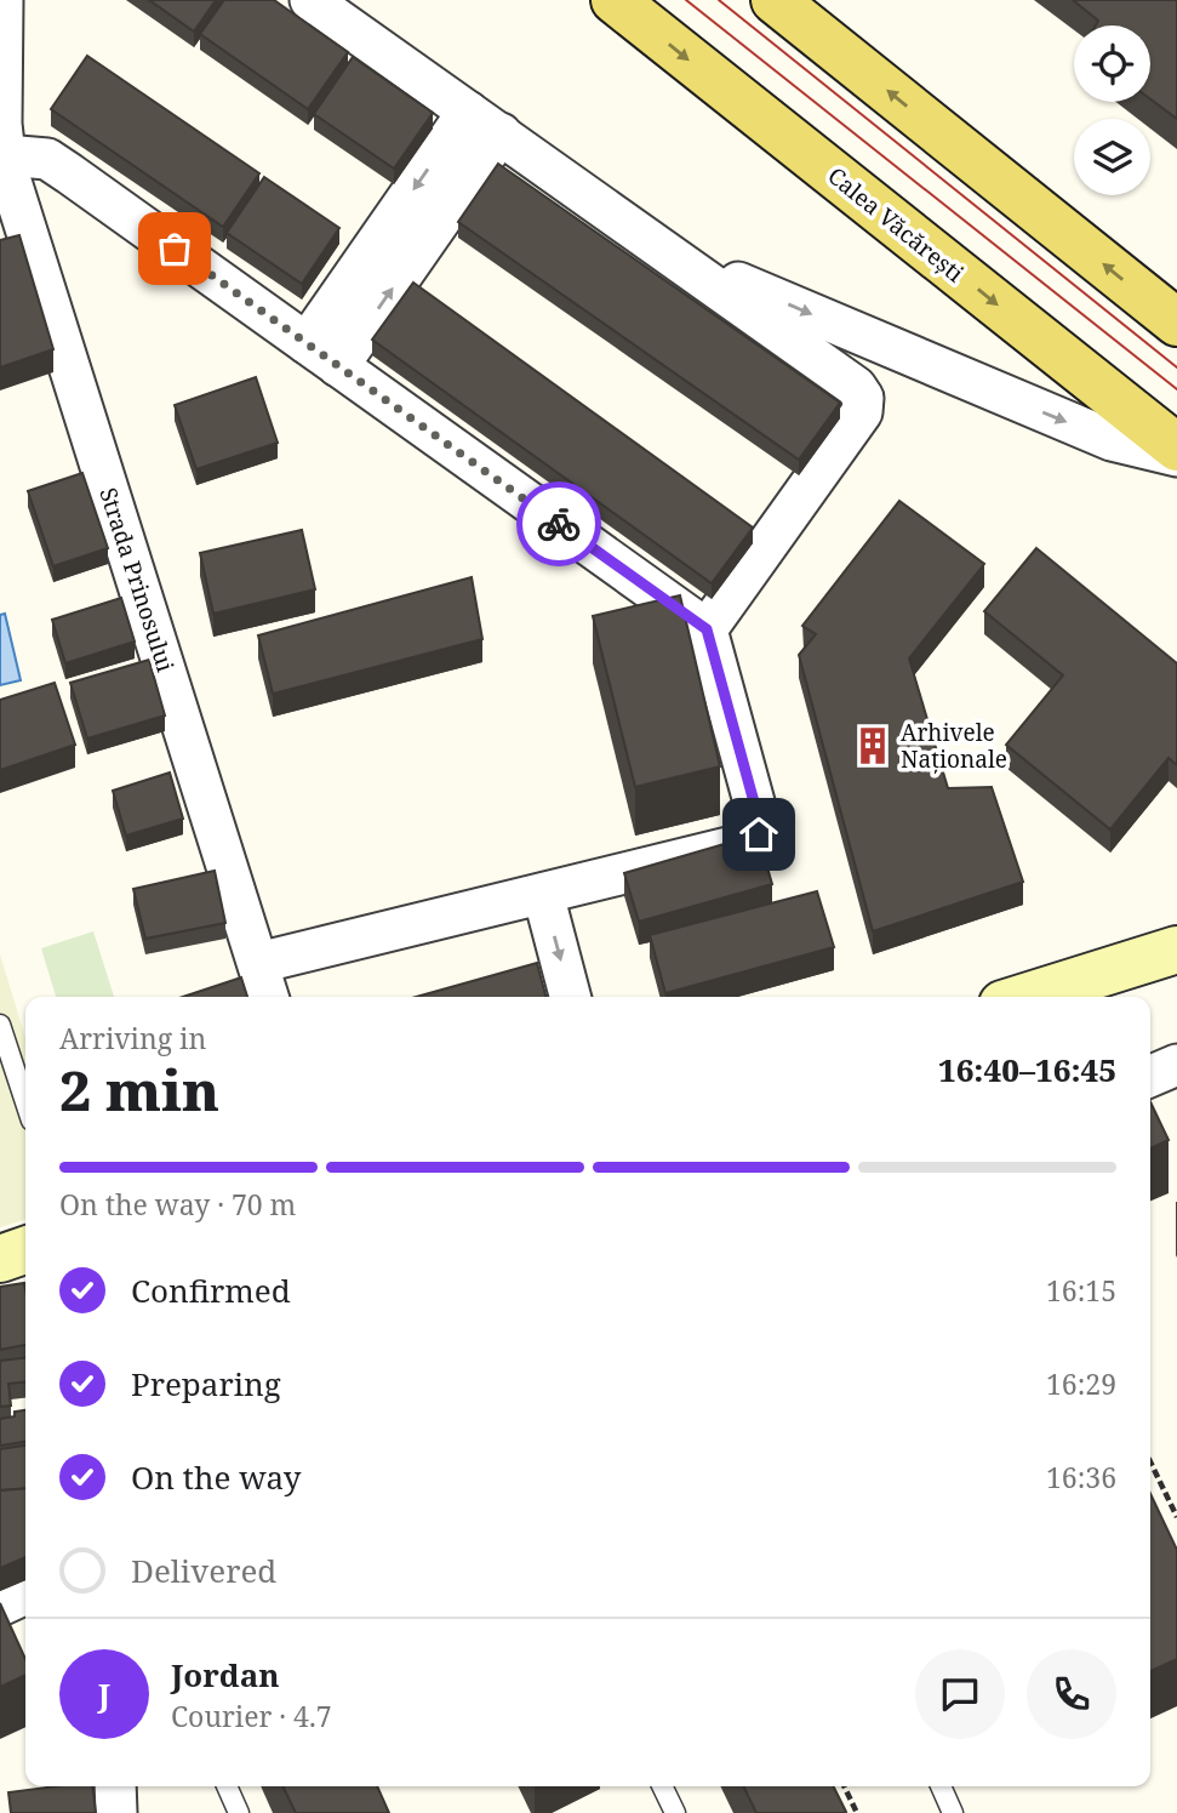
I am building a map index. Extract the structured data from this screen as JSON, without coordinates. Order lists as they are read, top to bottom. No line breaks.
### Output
{"streets":{"main road":["Calea Văcărești"],"street":["Strada Prinosului"]},"places":{"building":["Arhivele Naționale"]},"page":{"heading":["2 min","Arriving in","16:40–16:45"],"panel":["Jordan","Courier · 4.7"],"bar":"On the way · 70 m","list":[["Confirmed","16:15"],["Preparing","16:29"],["On the way","16:36"],"Delivered"],"round":"J"}}
